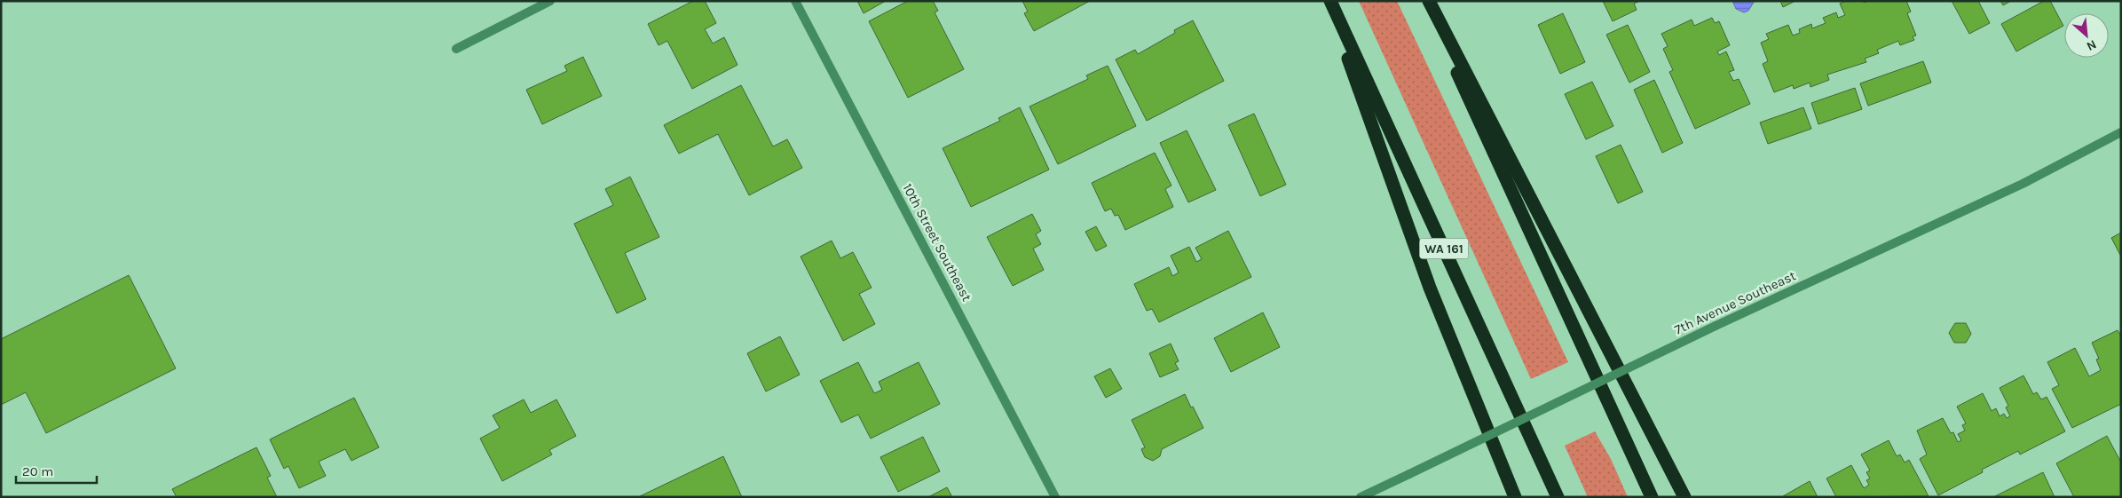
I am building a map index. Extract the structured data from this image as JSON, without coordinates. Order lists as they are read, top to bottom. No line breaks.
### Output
{"streets":{"highway":["WA 161"],"street":["10th Street Southeast","7th Avenue Southeast"]},"scale_bar":"20 m","north":"bottom right"}
